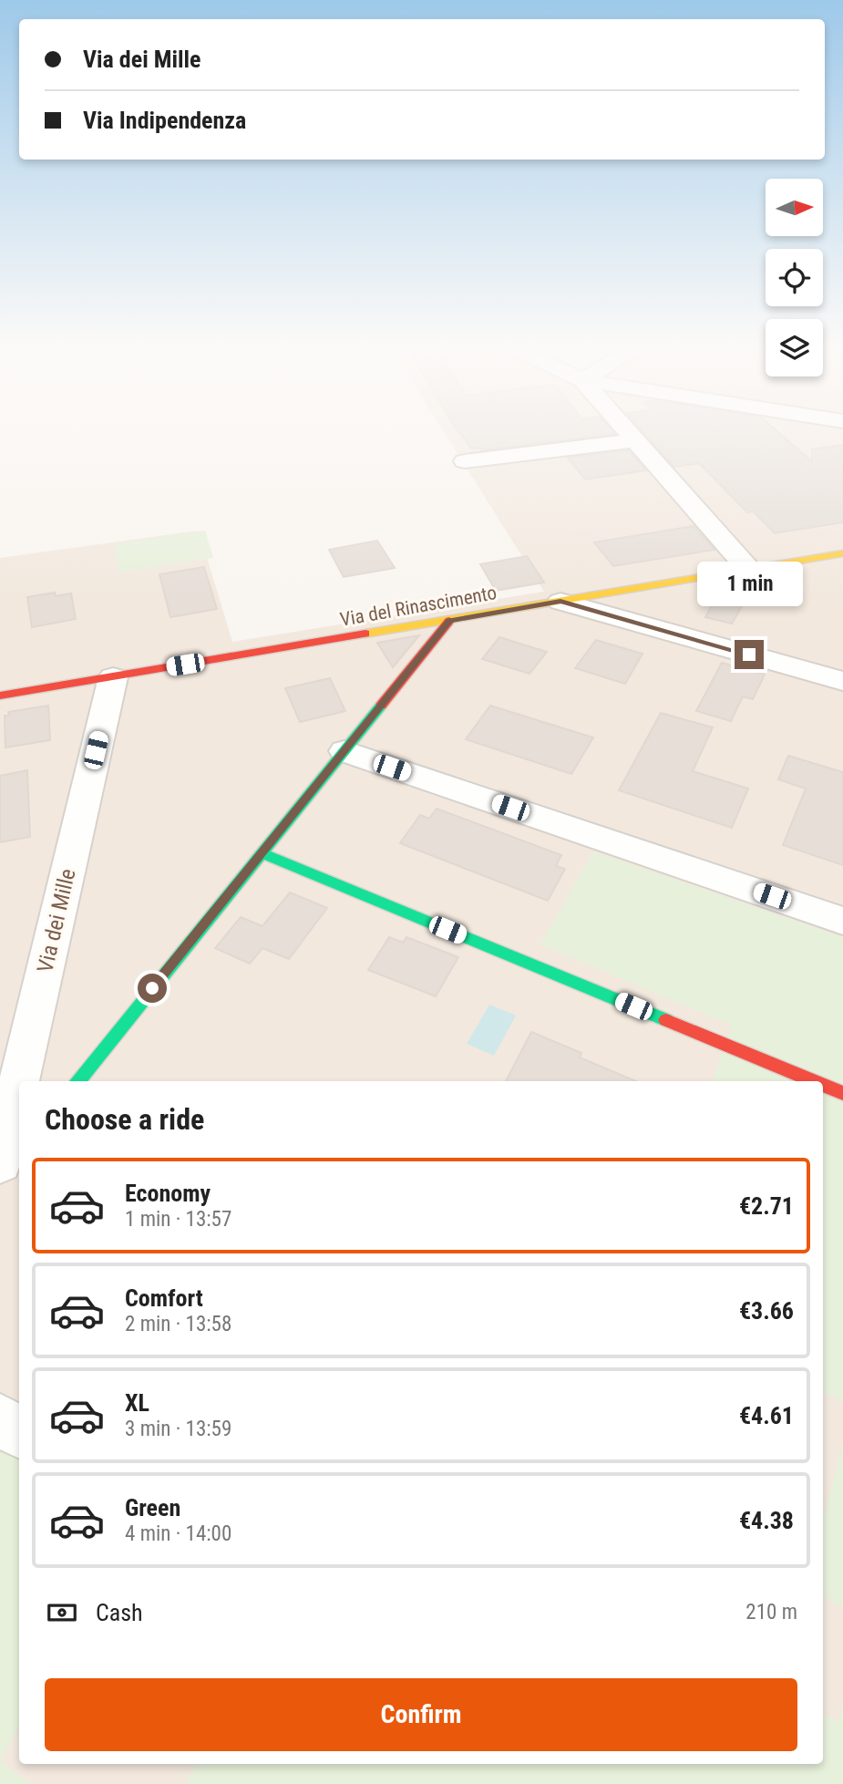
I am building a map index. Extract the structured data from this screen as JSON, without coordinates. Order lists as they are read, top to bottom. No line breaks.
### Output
{"streets":{"street":["Via del Rinascimento","Via dei Mille"]},"crossings":[["Via del Rinascimento","Via dei Mille"]],"north":"right","page":{"banner":["Via dei Mille","Via Indipendenza"],"bubble":"1 min","heading":"Choose a ride","list":[{"name":"Economy","note":"1 min · 13:57","value":"€2.71"},{"name":"Comfort","note":"2 min · 13:58","value":"€3.66"},{"name":"XL","note":"3 min · 13:59","value":"€4.61"},{"name":"Green","note":"4 min · 14:00","value":"€4.38"}],"pay":["Cash","210 m"],"buttons":"Confirm"}}
